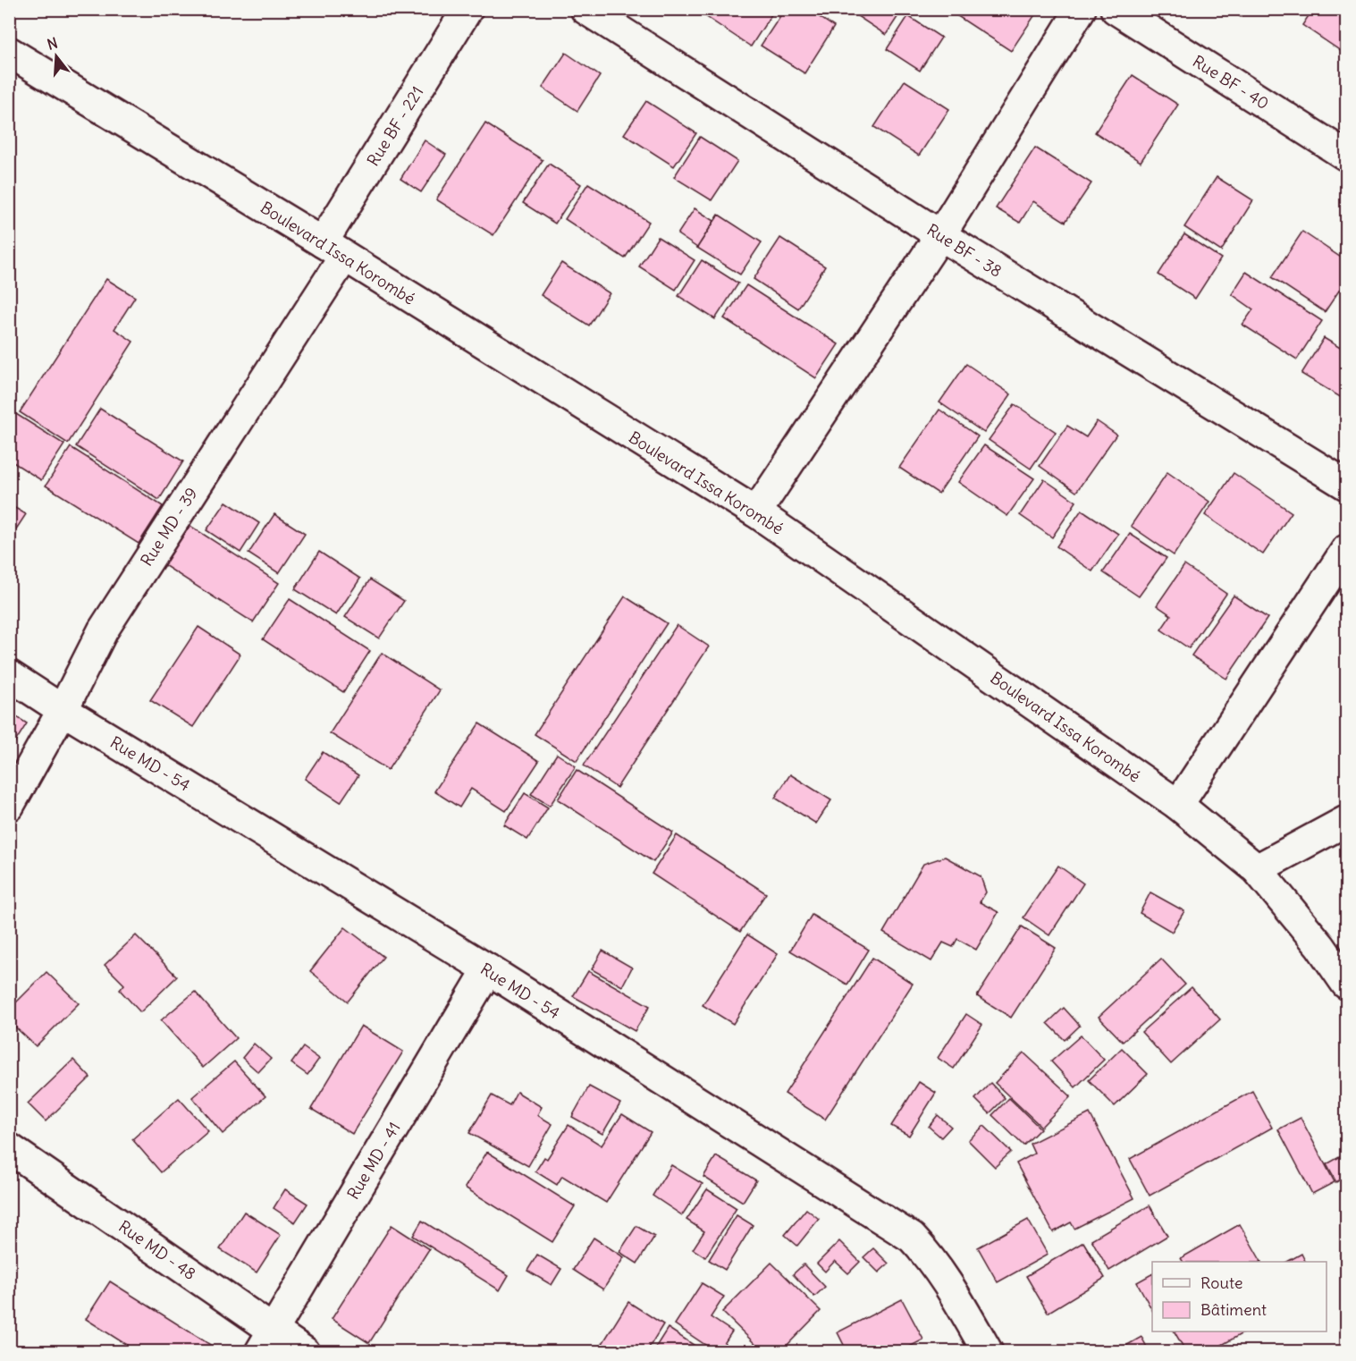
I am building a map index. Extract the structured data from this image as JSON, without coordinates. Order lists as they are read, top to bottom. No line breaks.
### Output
{"streets":{"street":["Rue BF - 40","Rue BF - 221","Rue BF - 38","Boulevard Issa Korombé","Rue MD - 39","Rue MD - 54","Rue MD - 41","Rue MD - 48"]},"crossings":[["Rue BF - 221","Boulevard Issa Korombé"],["Rue BF - 221","Rue MD - 39"],["Boulevard Issa Korombé","Rue MD - 39"],["Rue MD - 39","Rue MD - 54"],["Rue MD - 54","Rue MD - 41"],["Rue MD - 41","Rue MD - 48"]],"legend":["Route","Bâtiment"],"north":"top"}
